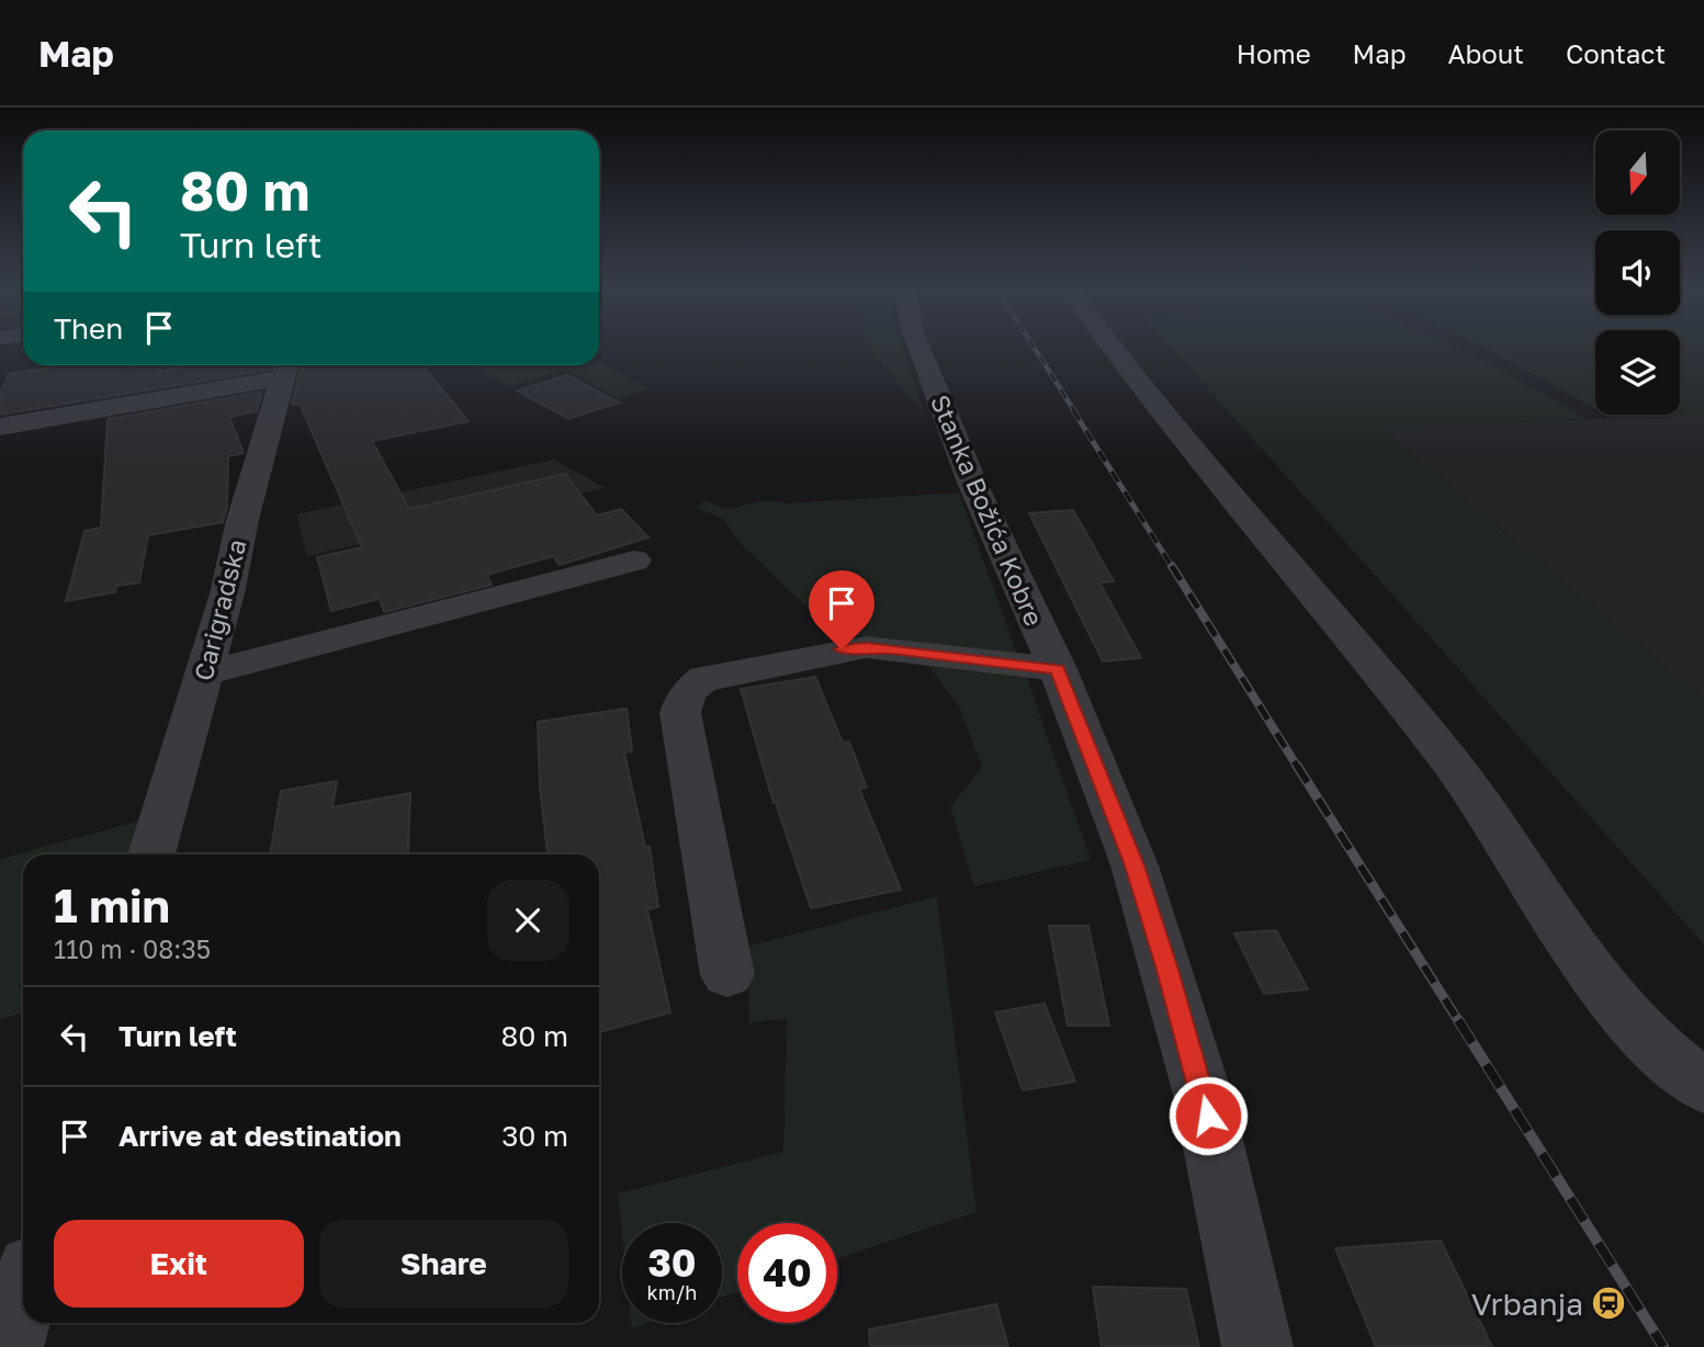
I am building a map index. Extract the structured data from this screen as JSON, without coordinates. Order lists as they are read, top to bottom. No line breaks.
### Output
{"streets":{"street":["Stanka Božića Kobre","Carigradska"]},"places":{"station":["Vrbanja"]},"north":"bottom","page":{"header":"Map","nav":["Home","Map","About","Contact"],"turn":["80 m","Turn left"],"then":"Then","heading":["1 min","110 m · 08:35"],"list":[{"name":"Turn left","value":"80 m"},{"name":"Arrive at destination","value":"30 m"}],"buttons":["Exit","Share"],"speed":"30 km/h","limit":"40"}}
